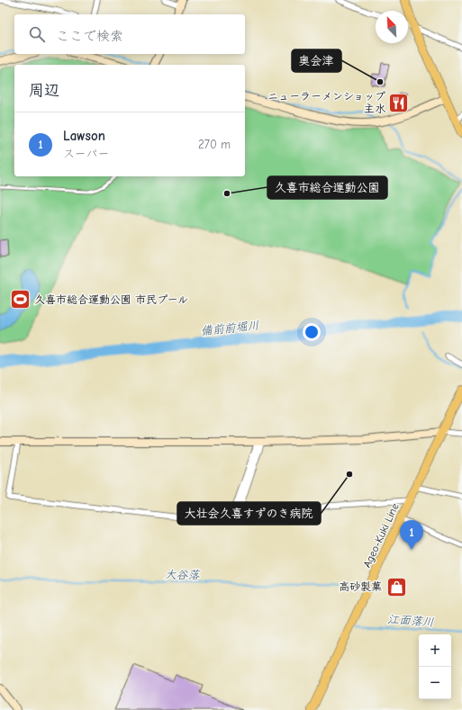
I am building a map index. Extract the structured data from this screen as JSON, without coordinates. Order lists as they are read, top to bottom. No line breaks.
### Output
{"streets":{"main road":["Ageo-Kuki Line"]},"water":["備前前堀川","大谷落","江面落川"],"places":{"other":["奥会津","久喜市総合運動公園","大壮会久喜すずのき病院"],"restaurant":["ニューラーメンショップ 主水"],"sports":["久喜市総合運動公園 市民プール"],"shop":["高砂製菓"]},"north":"top left","page":{"search":"ここで検索","heading":"周辺","list":[{"mark":"1","name":"Lawson","note":"スーパー","value":"270 m"}],"pins":"1","map_buttons":["+","−"]}}
